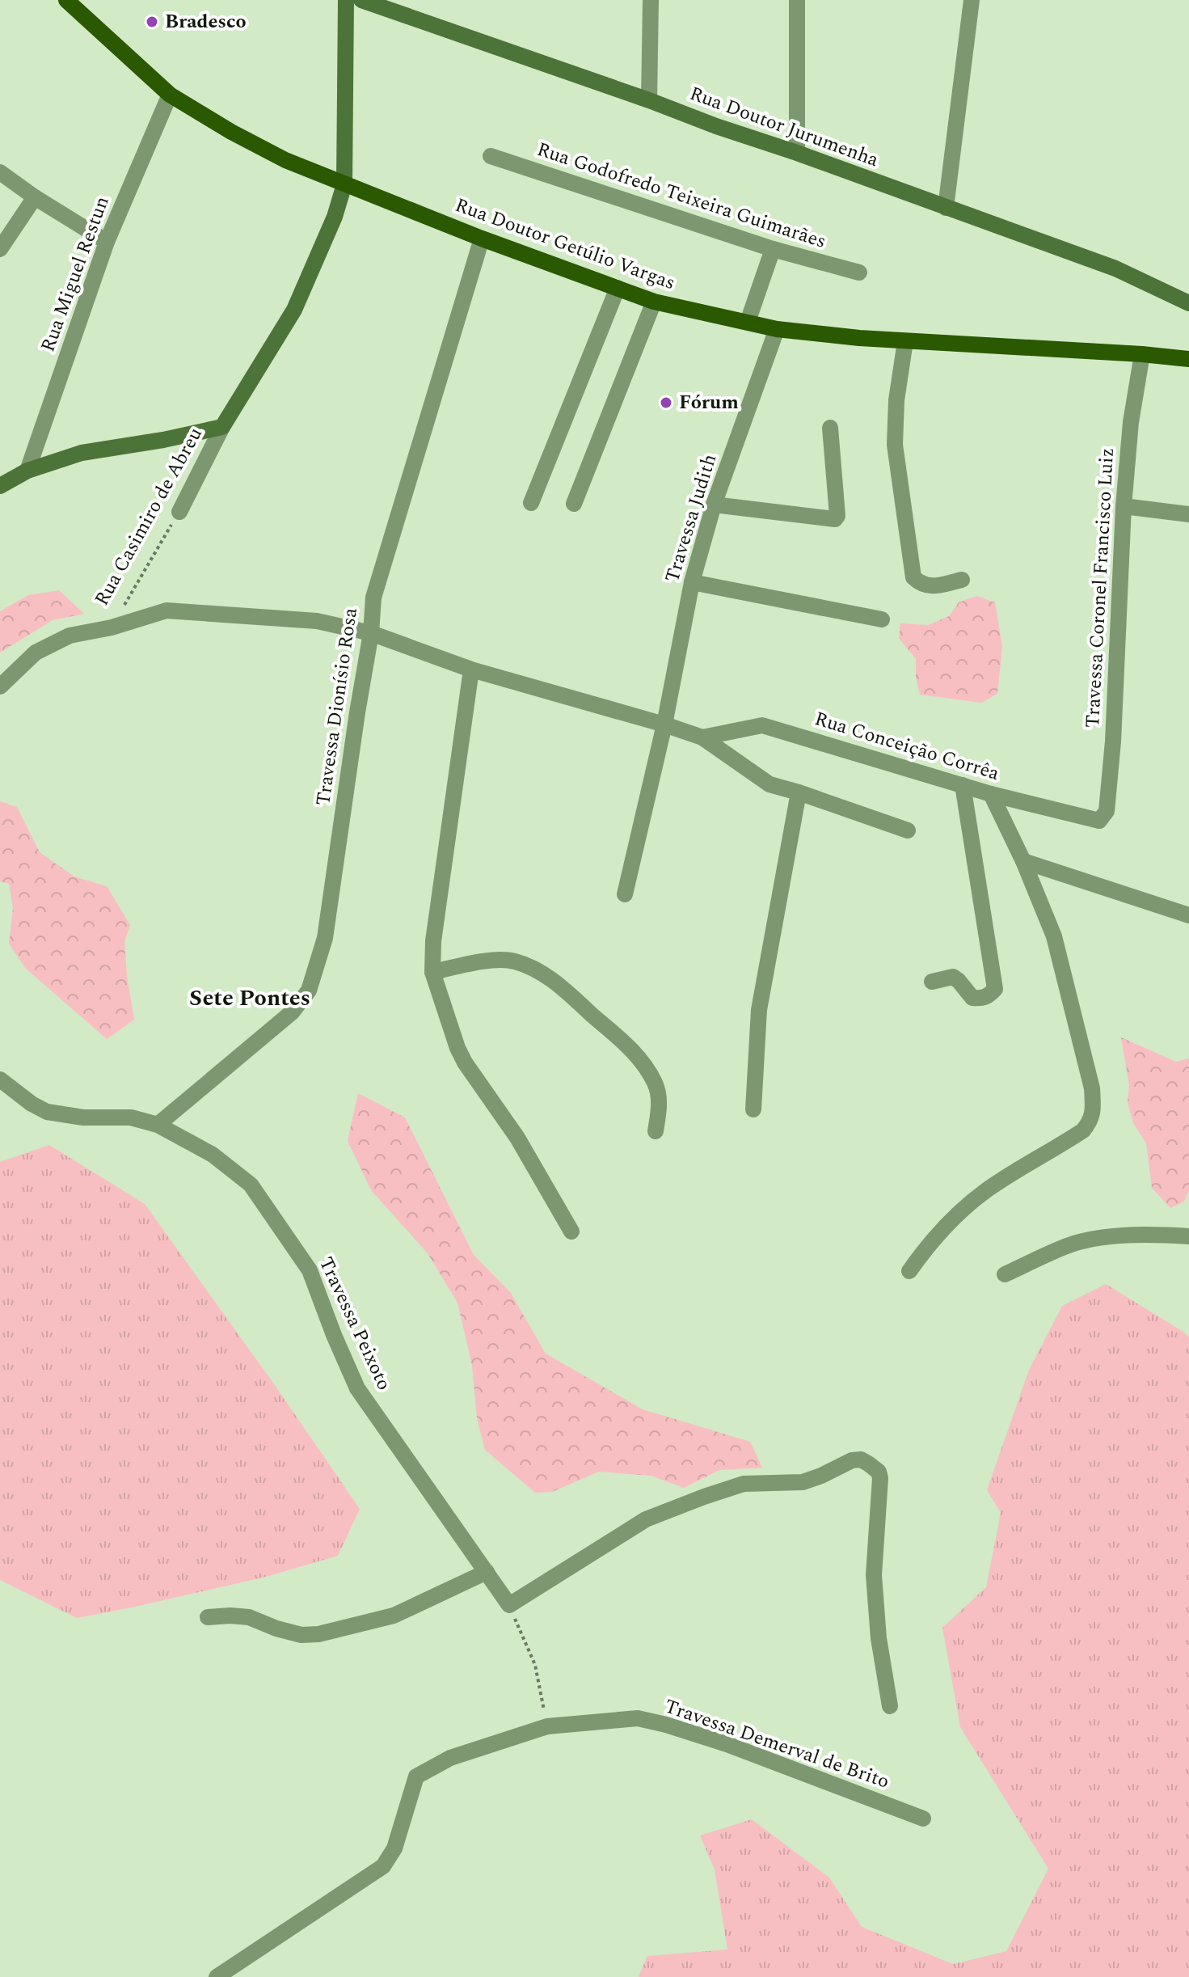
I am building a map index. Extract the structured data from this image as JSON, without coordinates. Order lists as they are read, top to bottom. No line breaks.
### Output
{"streets":{"main road":["Rua Doutor Jurumenha","Rua Doutor Getúlio Vargas","Rua Casimiro de Abreu"],"street":["Rua Godofredo Teixeira Guimarães","Rua Miguel Restun","Travessa Judith","Travessa Coronel Francisco Luiz","Travessa Dionísio Rosa","Rua Conceição Corrêa","Travessa Peixoto","Travessa Demerval de Brito"]},"crossings":[["Rua Doutor Getúlio Vargas","Rua Miguel Restun"],["Rua Doutor Getúlio Vargas","Rua Casimiro de Abreu"],["Rua Doutor Getúlio Vargas","Travessa Judith"],["Rua Doutor Getúlio Vargas","Travessa Coronel Francisco Luiz"],["Rua Doutor Getúlio Vargas","Travessa Dionísio Rosa"],["Rua Miguel Restun","Rua Casimiro de Abreu"],["Travessa Coronel Francisco Luiz","Rua Conceição Corrêa"],["Travessa Dionísio Rosa","Travessa Peixoto"]],"districts":["Sete Pontes"],"places":["Bradesco","Fórum"]}
